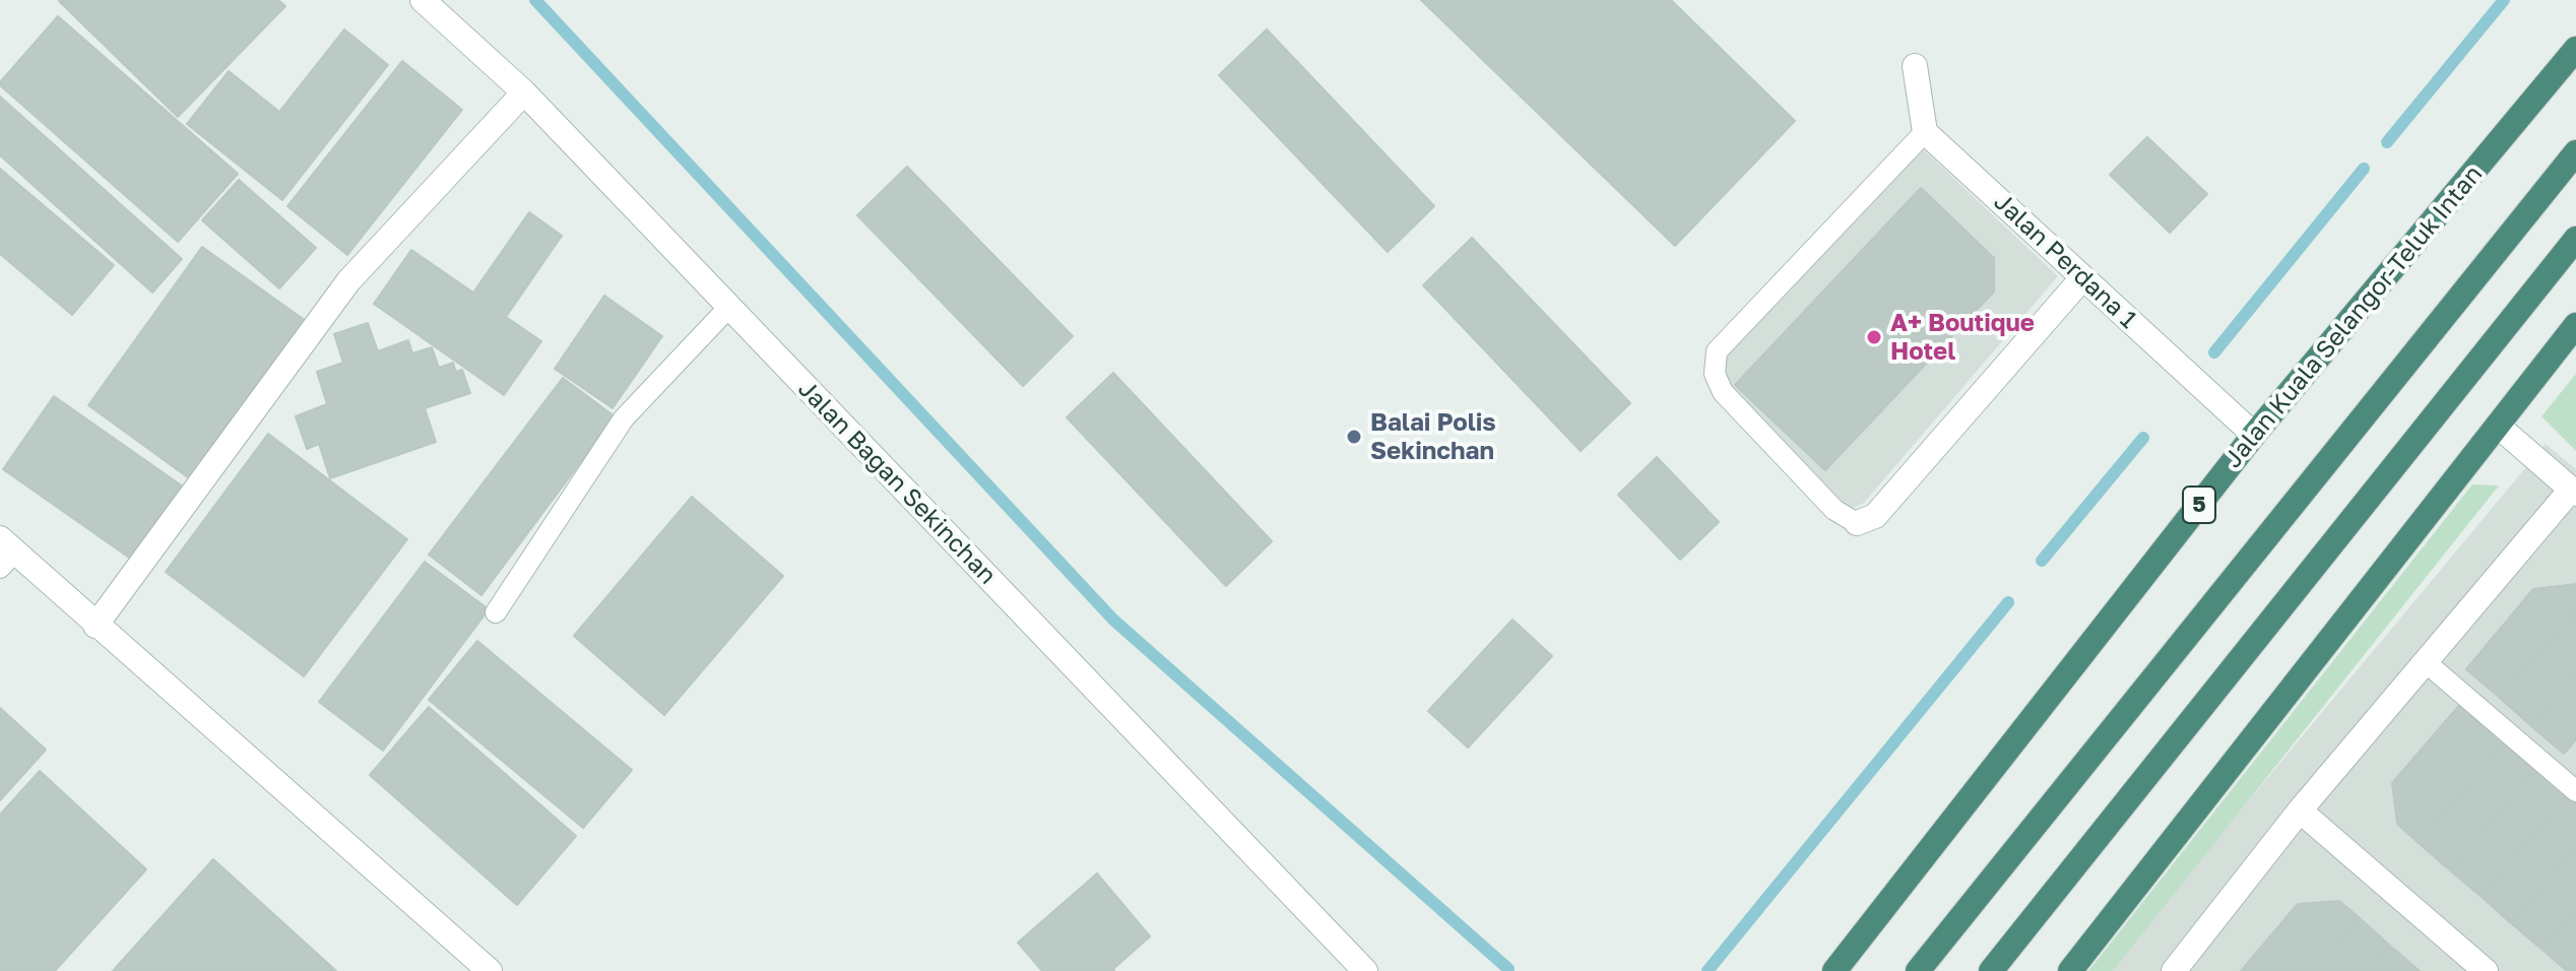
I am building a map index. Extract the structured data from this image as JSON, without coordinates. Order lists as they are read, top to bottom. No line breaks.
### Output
{"streets":{"highway":["Jalan Kuala Selangor-Teluk Intan","5"],"street":["Jalan Perdana 1","Jalan Bagan Sekinchan"]},"crossings":[["Jalan Perdana 1","Jalan Kuala Selangor-Teluk Intan"]],"places":["A+ Boutique Hotel","Balai Polis Sekinchan"]}
